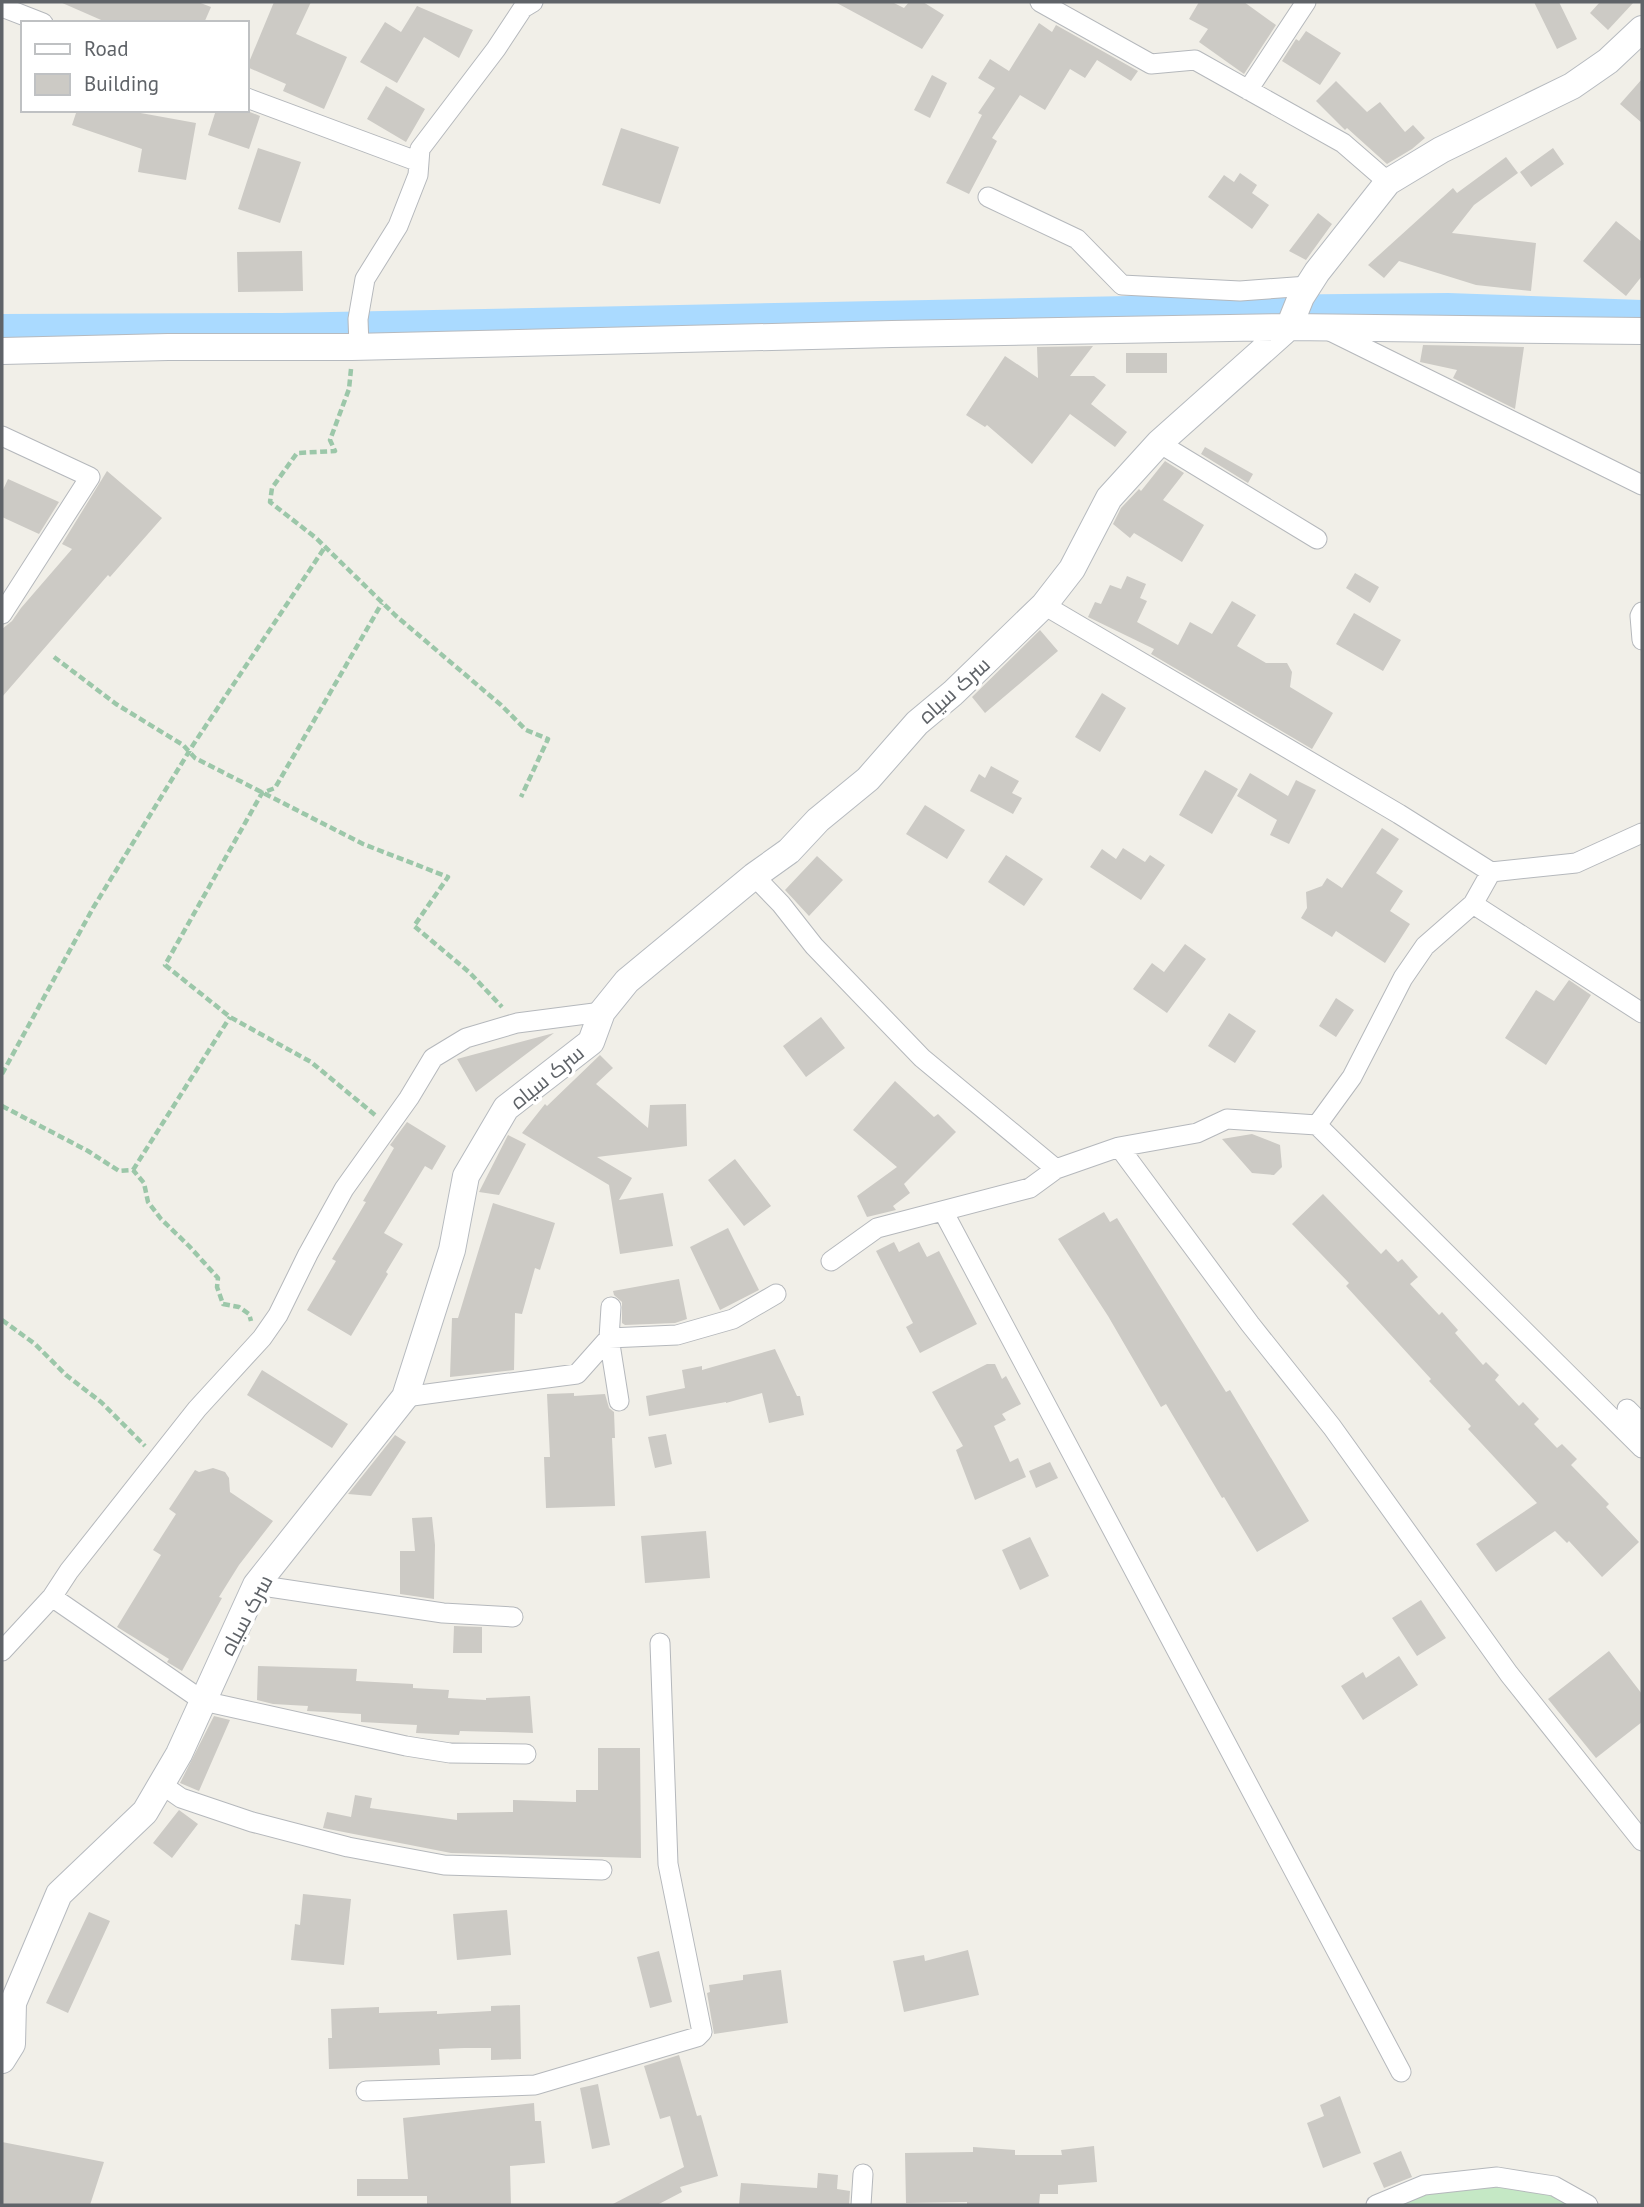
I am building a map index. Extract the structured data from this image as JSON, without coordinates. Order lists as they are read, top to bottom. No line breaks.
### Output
{"streets":{"street":["سرک سیاه"]},"legend":["Road","Building"]}
